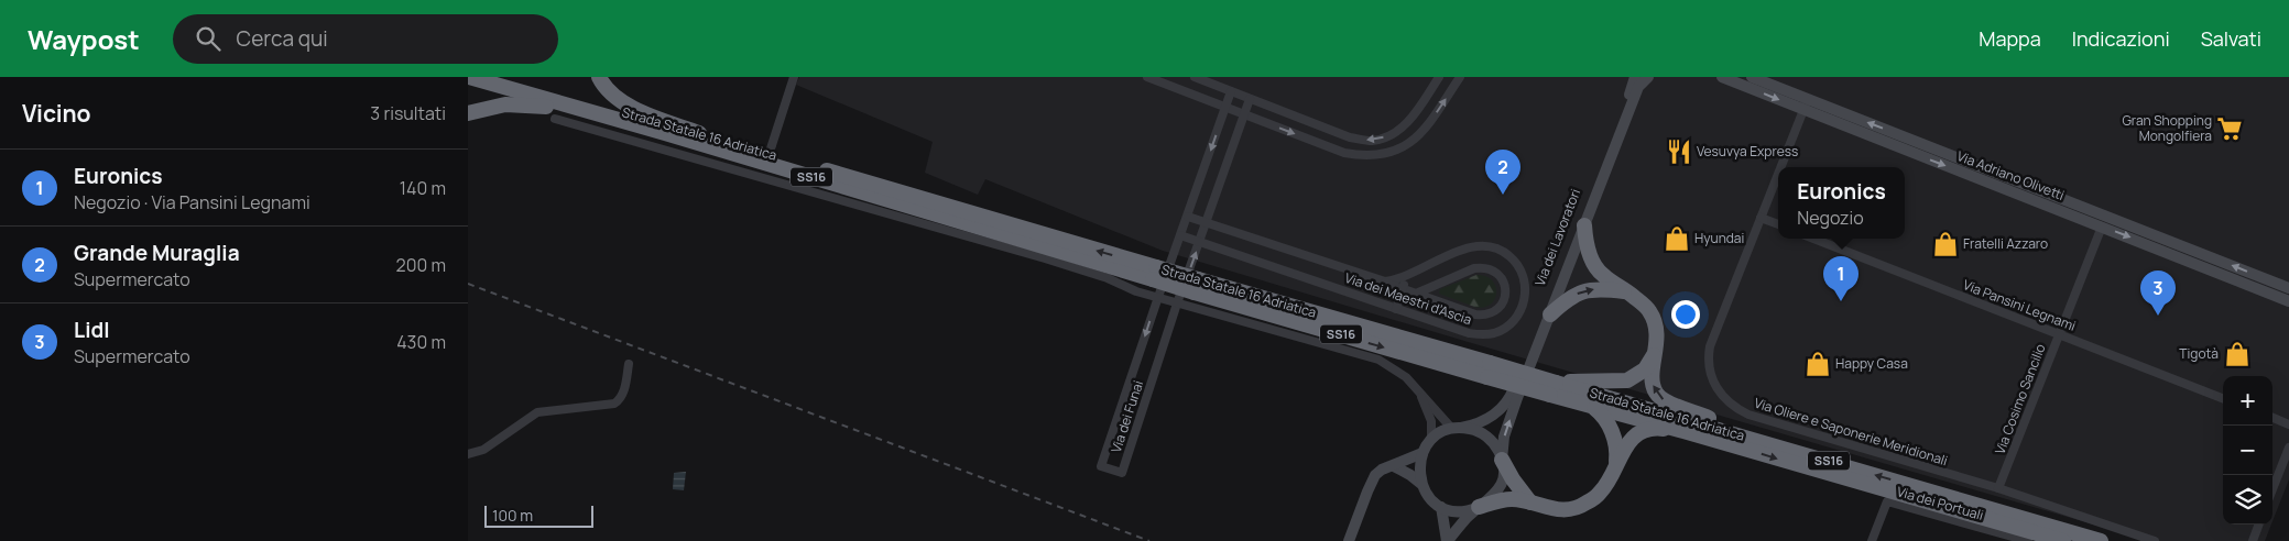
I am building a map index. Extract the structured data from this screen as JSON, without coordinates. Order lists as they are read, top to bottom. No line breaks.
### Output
{"streets":{"highway":["Strada Statale 16 Adriatica","SS16"],"street":["Via Adriano Olivetti","Via dei Lavoratori","Via dei Maestri d’Ascia","Via Pansini Legnami","Via Cosimo Sancilio","Via dei Funai","Via Oliere e Saponerie Meridionali","Via dei Portuali"]},"crossings":[["Strada Statale 16 Adriatica","SS16"],["Via Adriano Olivetti","Via Cosimo Sancilio"],["Via Adriano Olivetti","Via Oliere e Saponerie Meridionali"],["Via dei Maestri d’Ascia","Via dei Funai"],["Via Pansini Legnami","Via Cosimo Sancilio"],["Via Cosimo Sancilio","Via Oliere e Saponerie Meridionali"]],"places":{"supermarket":["Gran Shopping Mongolfiera"],"restaurant":["Vesuvya Express"],"shop":["Hyundai","Fratelli Azzaro","Tigotà","Happy Casa"]},"scale_bar":"100 m","page":{"header":"Waypost","search":"Cerca qui","nav":["Mappa","Indicazioni","Salvati"],"heading":["Vicino","3 risultati"],"list":[{"mark":"1","name":"Euronics","note":"Negozio · Via Pansini Legnami","value":"140 m"},{"mark":"2","name":"Grande Muraglia","note":"Supermercato","value":"200 m"},{"mark":"3","name":"Lidl","note":"Supermercato","value":"430 m"}],"pins":["2","1","3"],"popup":["Euronics","Negozio"],"map_buttons":["+","−"],"scale":"100 m"}}
